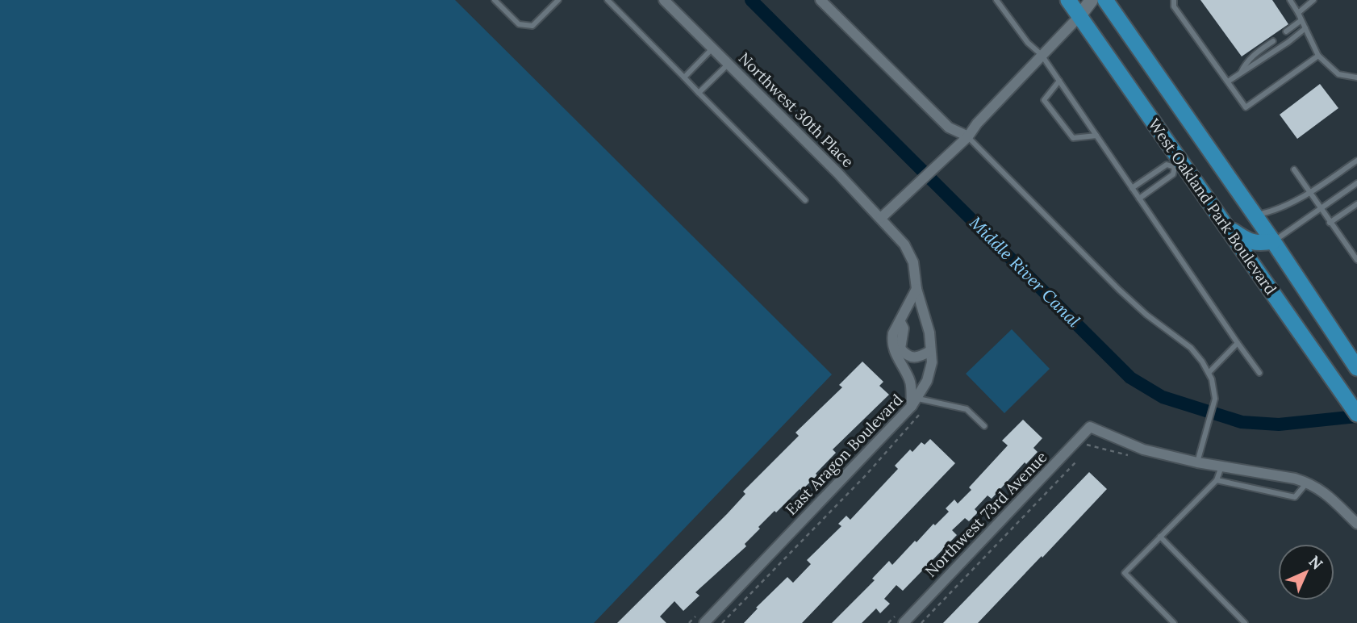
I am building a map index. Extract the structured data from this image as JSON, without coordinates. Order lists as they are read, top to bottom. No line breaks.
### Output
{"streets":{"main road":["West Oakland Park Boulevard"],"street":["Northwest 30th Place","East Aragon Boulevard","Northwest 73rd Avenue"]},"crossings":[["Northwest 30th Place","East Aragon Boulevard"]],"water":["Middle River Canal"],"north":"top right"}
